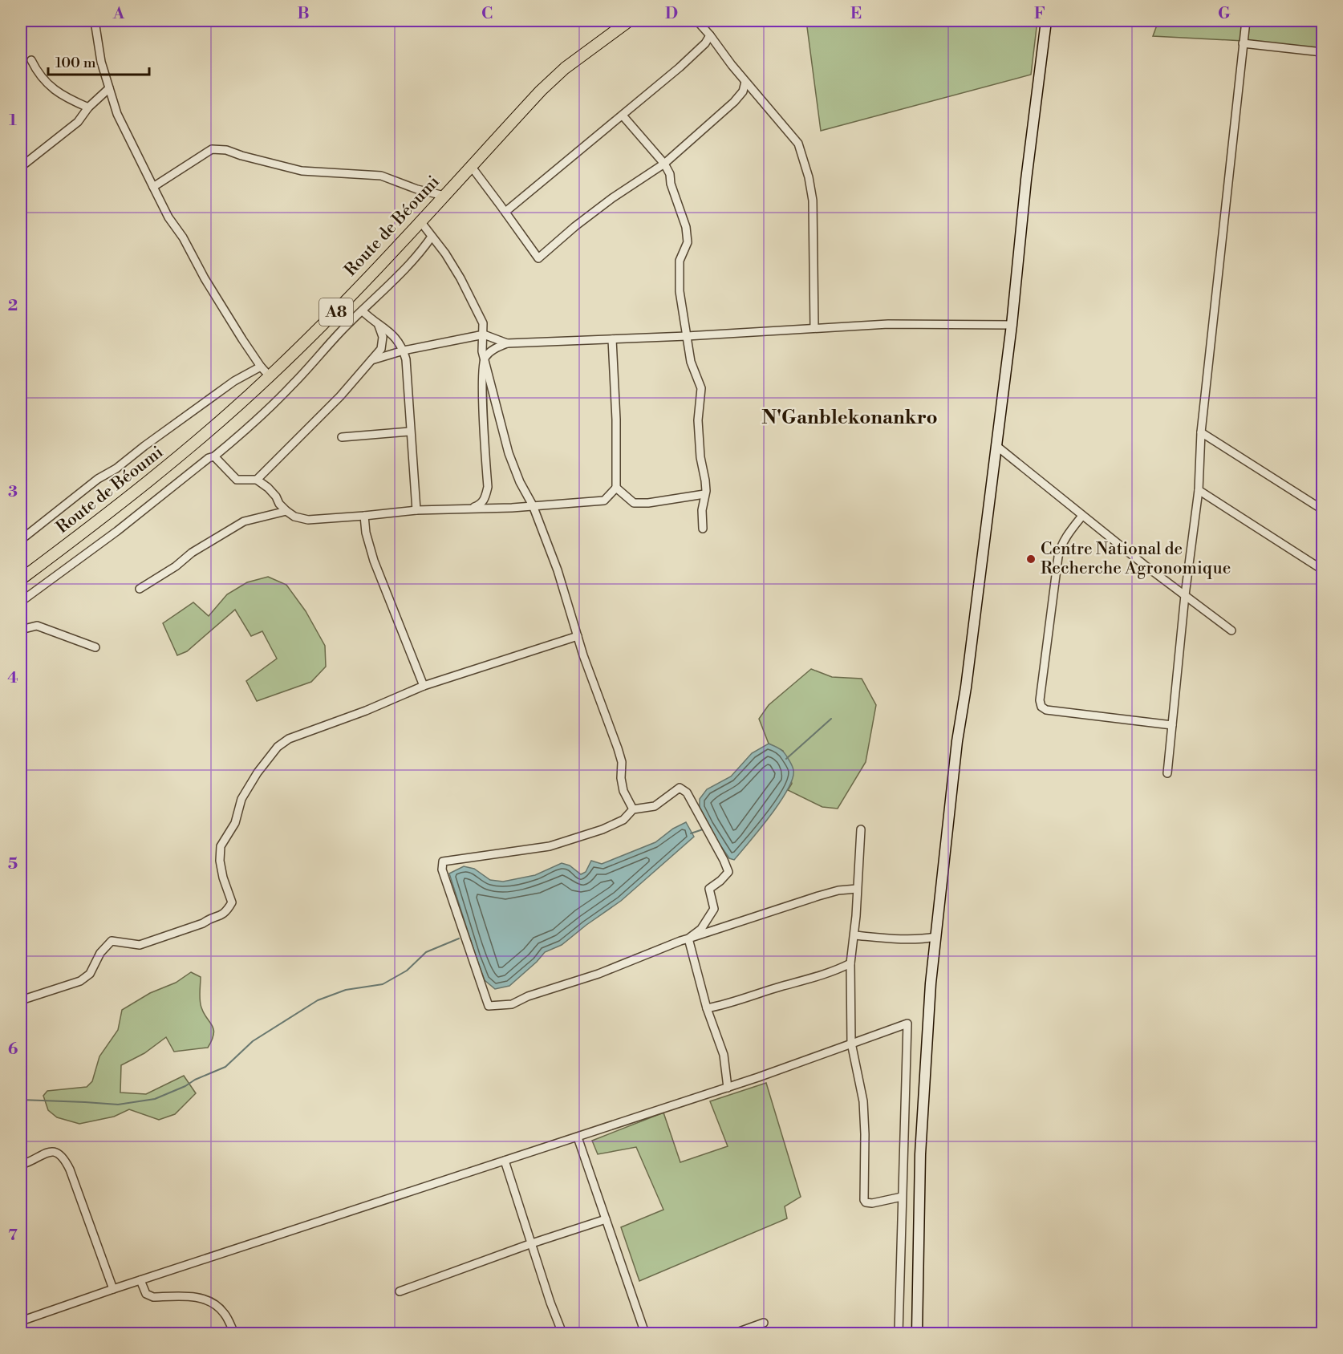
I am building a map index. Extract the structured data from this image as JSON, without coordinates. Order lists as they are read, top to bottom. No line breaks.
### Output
{"streets":{"main road":["Route de Béoumi","A8"]},"districts":["N'Ganblekonankro"],"places":["Centre National de Recherche Agronomique"],"scale_bar":"100 m","grid":{"columns":["A","B","C","D","E","F","G"],"rows":["1","2","3","4","5","6","7"]}}
